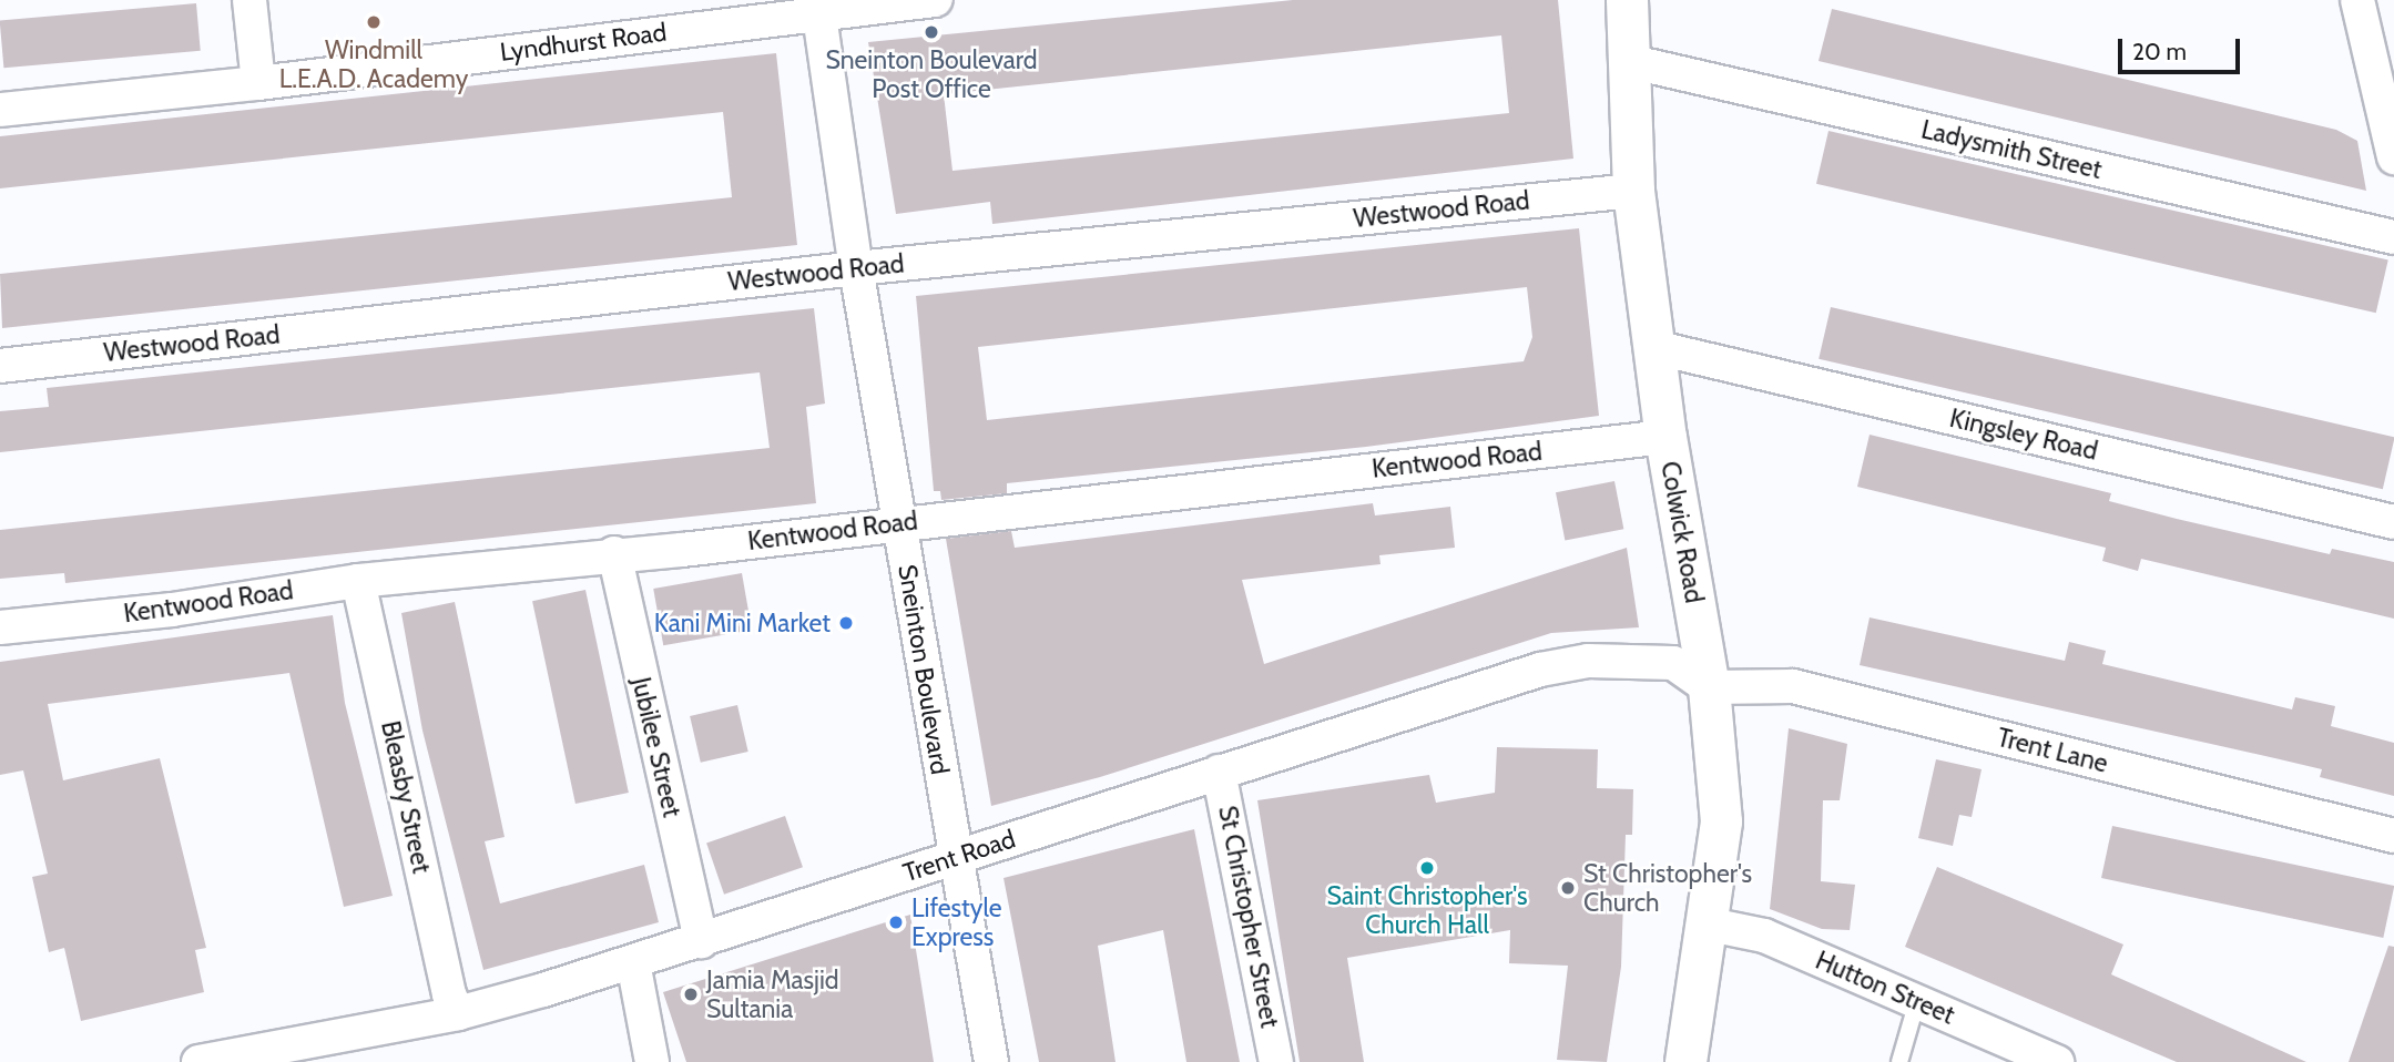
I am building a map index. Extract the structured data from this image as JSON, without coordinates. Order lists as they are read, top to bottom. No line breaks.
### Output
{"streets":{"street":["Lyndhurst Road","Ladysmith Street","Westwood Road","Kingsley Road","Kentwood Road","Colwick Road","Sneinton Boulevard","Jubilee Street","Trent Lane","Bleasby Street","Trent Road","St Christopher Street","Hutton Street"]},"crossings":[["Lyndhurst Road","Sneinton Boulevard"],["Ladysmith Street","Colwick Road"],["Westwood Road","Colwick Road"],["Westwood Road","Sneinton Boulevard"],["Kingsley Road","Colwick Road"],["Kentwood Road","Colwick Road"],["Kentwood Road","Sneinton Boulevard"],["Kentwood Road","Jubilee Street"],["Kentwood Road","Bleasby Street"],["Colwick Road","Trent Lane"],["Colwick Road","Trent Road"],["Colwick Road","Hutton Street"],["Sneinton Boulevard","Trent Road"],["Jubilee Street","Trent Road"],["Trent Lane","Trent Road"],["Bleasby Street","Trent Road"],["Trent Road","St Christopher Street"]],"places":["Windmill L.E.A.D. Academy","Sneinton Boulevard Post Office","Kani Mini Market","Saint Christopher's Church Hall","St Christopher's Church","Lifestyle Express","Jamia Masjid Sultania"],"scale_bar":"20 m"}
